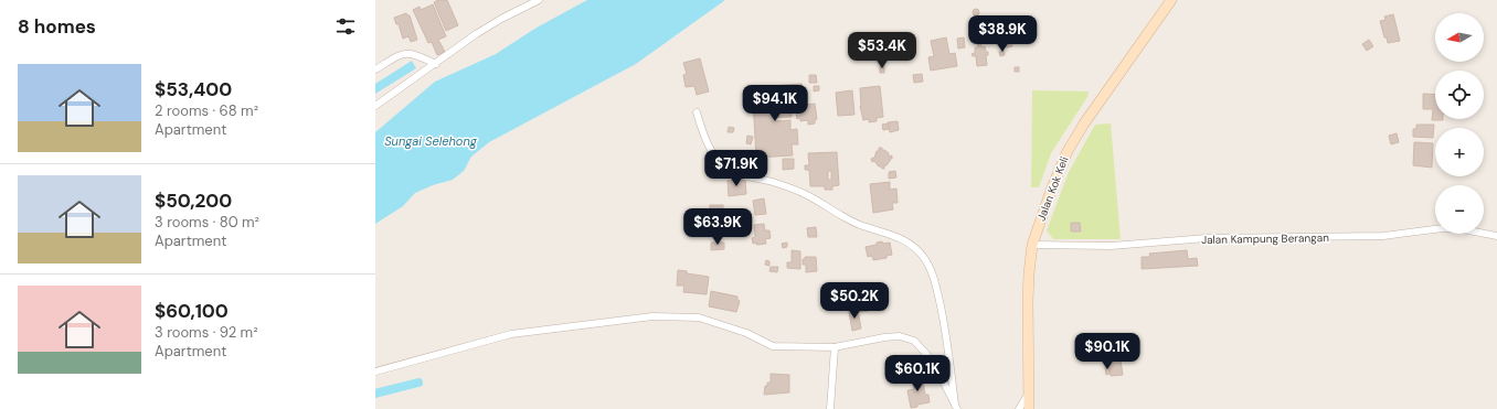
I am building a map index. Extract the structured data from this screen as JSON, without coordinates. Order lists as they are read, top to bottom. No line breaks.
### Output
{"streets":{"street":["Jalan Kok Keli","Jalan Kampung Berangan"]},"crossings":[["Jalan Kok Keli","Jalan Kampung Berangan"]],"water":["Sungai Selehong"],"north":"left","page":{"heading":"8 homes","map_buttons":["+","−"],"price":["$38.9K","$53.4K","$94.1K","$71.9K","$63.9K","$50.2K","$90.1K","$60.1K"],"list":[{"name":"$53,400","note":"2 rooms · 68 m² · Apartment"},{"name":"$50,200","note":"3 rooms · 80 m² · Apartment"},{"name":"$60,100","note":"3 rooms · 92 m² · Apartment"}]}}
